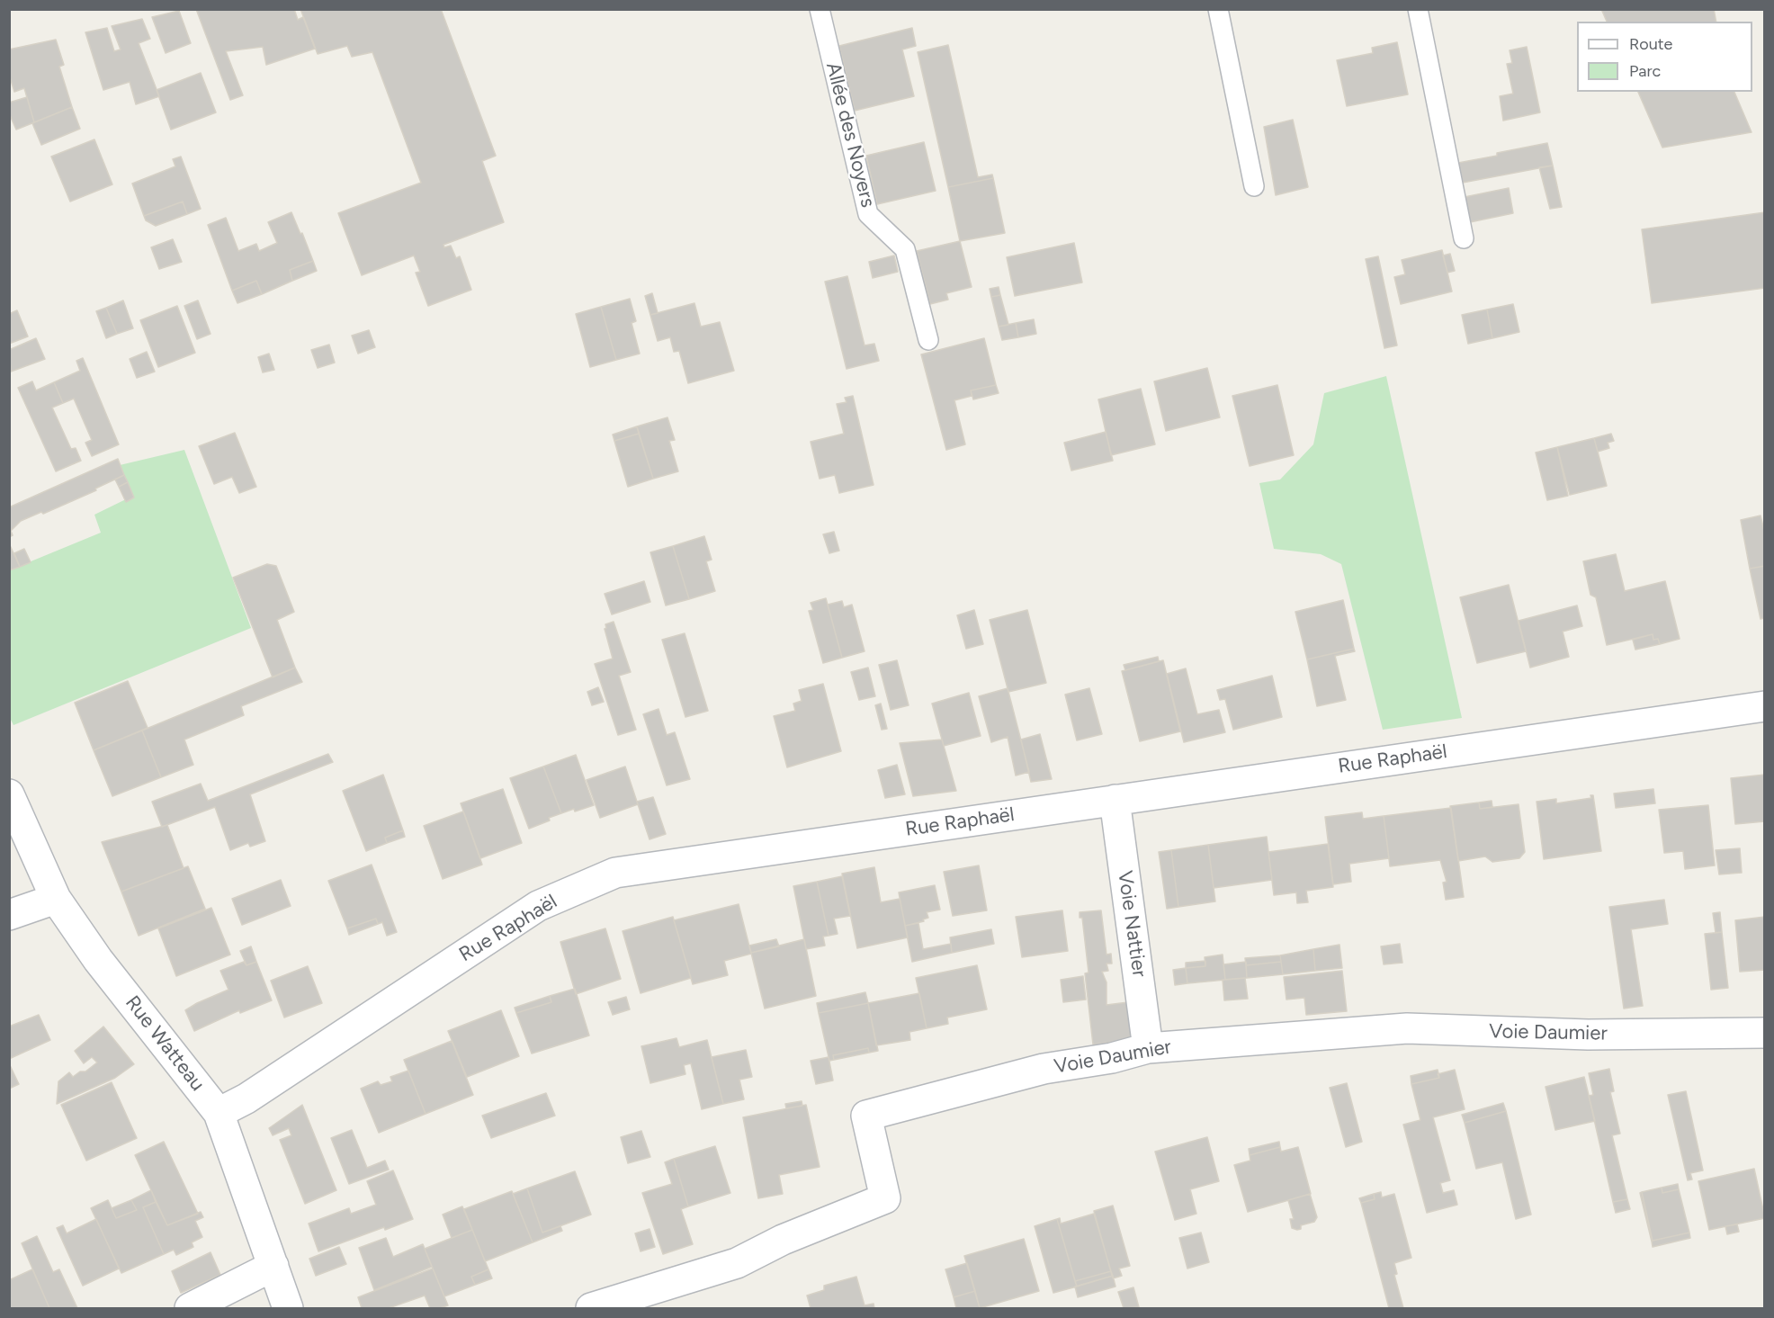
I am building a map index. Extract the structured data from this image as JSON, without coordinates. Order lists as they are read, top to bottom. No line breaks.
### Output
{"streets":{"street":["Rue Raphaël","Voie Nattier","Voie Daumier","Rue Watteau"],"lane":["Allée des Noyers"]},"crossings":[["Rue Raphaël","Voie Nattier"],["Rue Raphaël","Rue Watteau"],["Voie Nattier","Voie Daumier"]],"legend":["Route","Parc"]}
